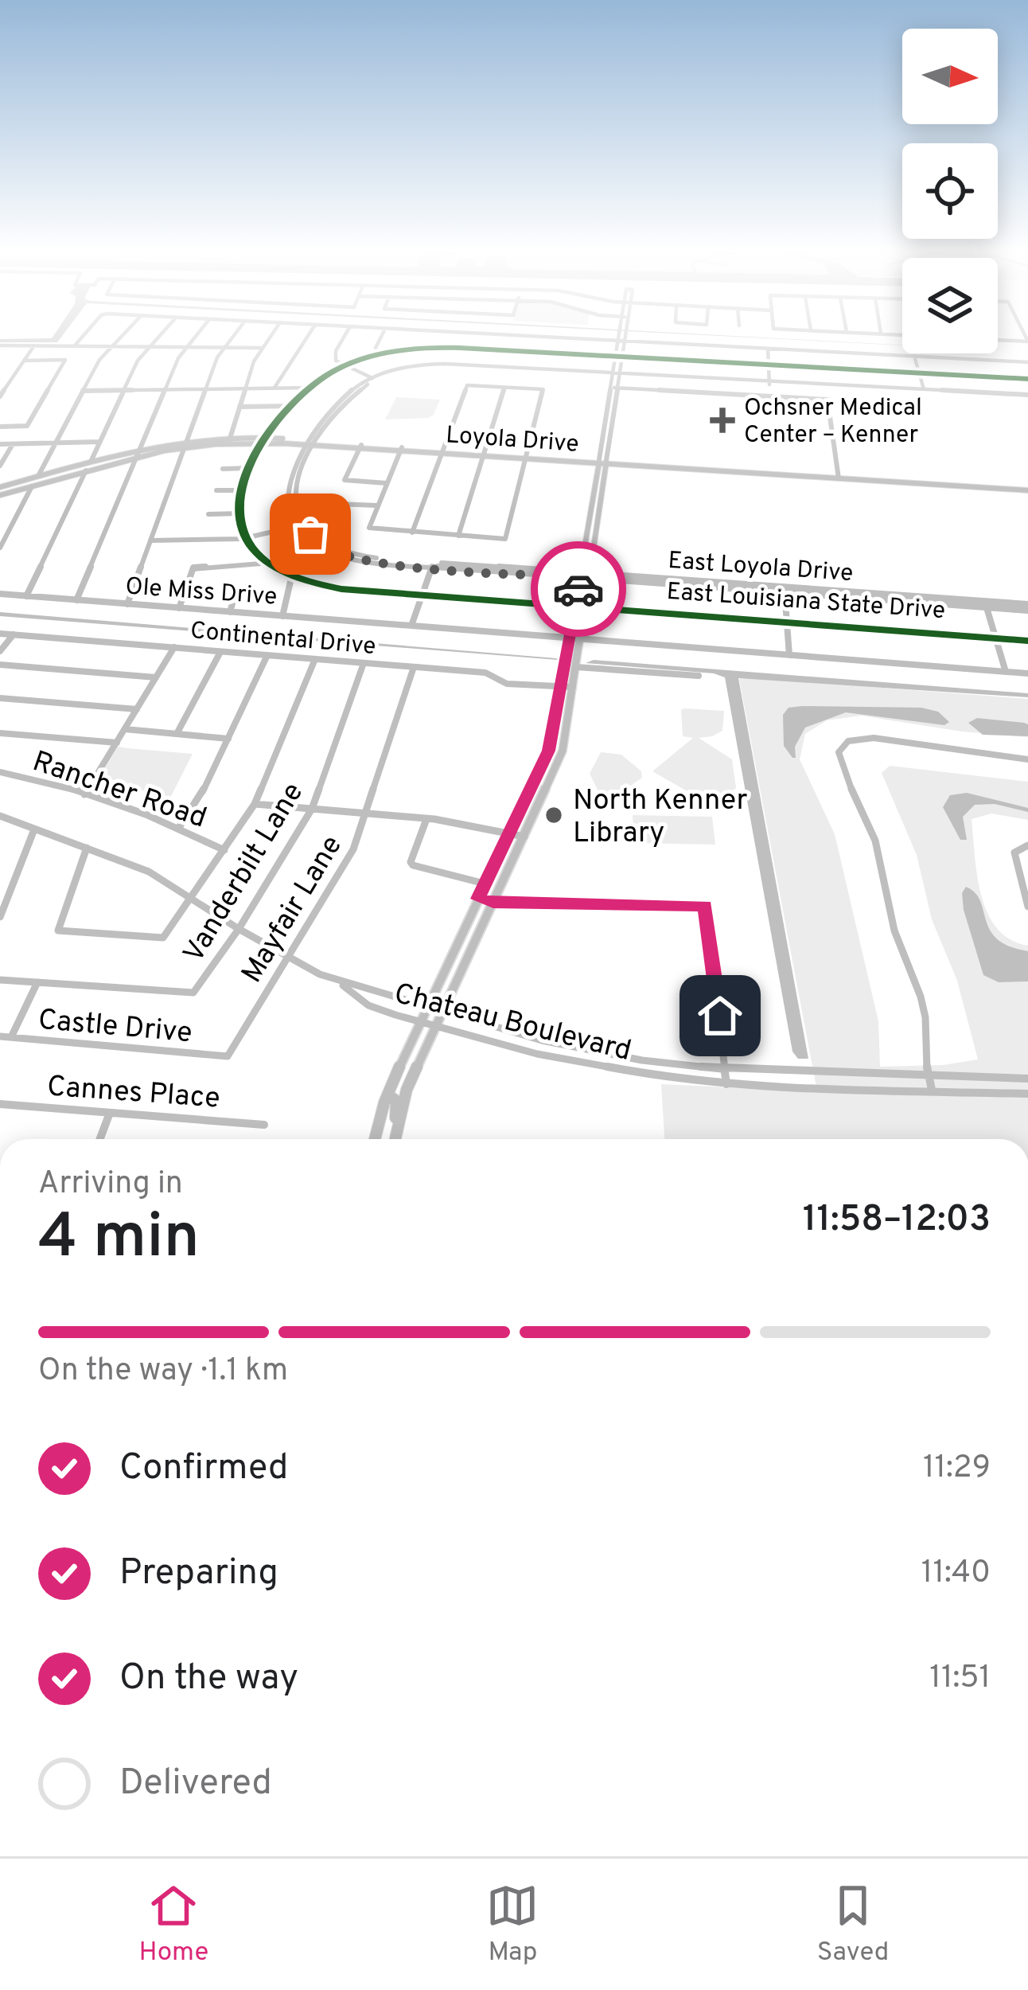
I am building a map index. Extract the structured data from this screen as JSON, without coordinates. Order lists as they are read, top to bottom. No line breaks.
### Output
{"streets":{"main road":["Loyola Drive"],"street":["East Loyola Drive","Ole Miss Drive","East Louisiana State Drive","Continental Drive","Rancher Road","Vanderbilt Lane","Mayfair Lane","Chateau Boulevard","Castle Drive","Cannes Place"]},"crossings":[["Continental Drive","Vanderbilt Lane"],["Continental Drive","Mayfair Lane"],["Vanderbilt Lane","Chateau Boulevard"],["Mayfair Lane","Chateau Boulevard"],["Mayfair Lane","Castle Drive"]],"places":{"health":["Ochsner Medical Center – Kenner"],"other":["North Kenner Library"]},"north":"right","page":{"heading":["4 min","Arriving in","11:58–12:03"],"bar":"On the way · 1.1 km","list":[["Confirmed","11:29"],["Preparing","11:40"],["On the way","11:51"],"Delivered"],"tabs":["Home","Map","Saved"]}}
